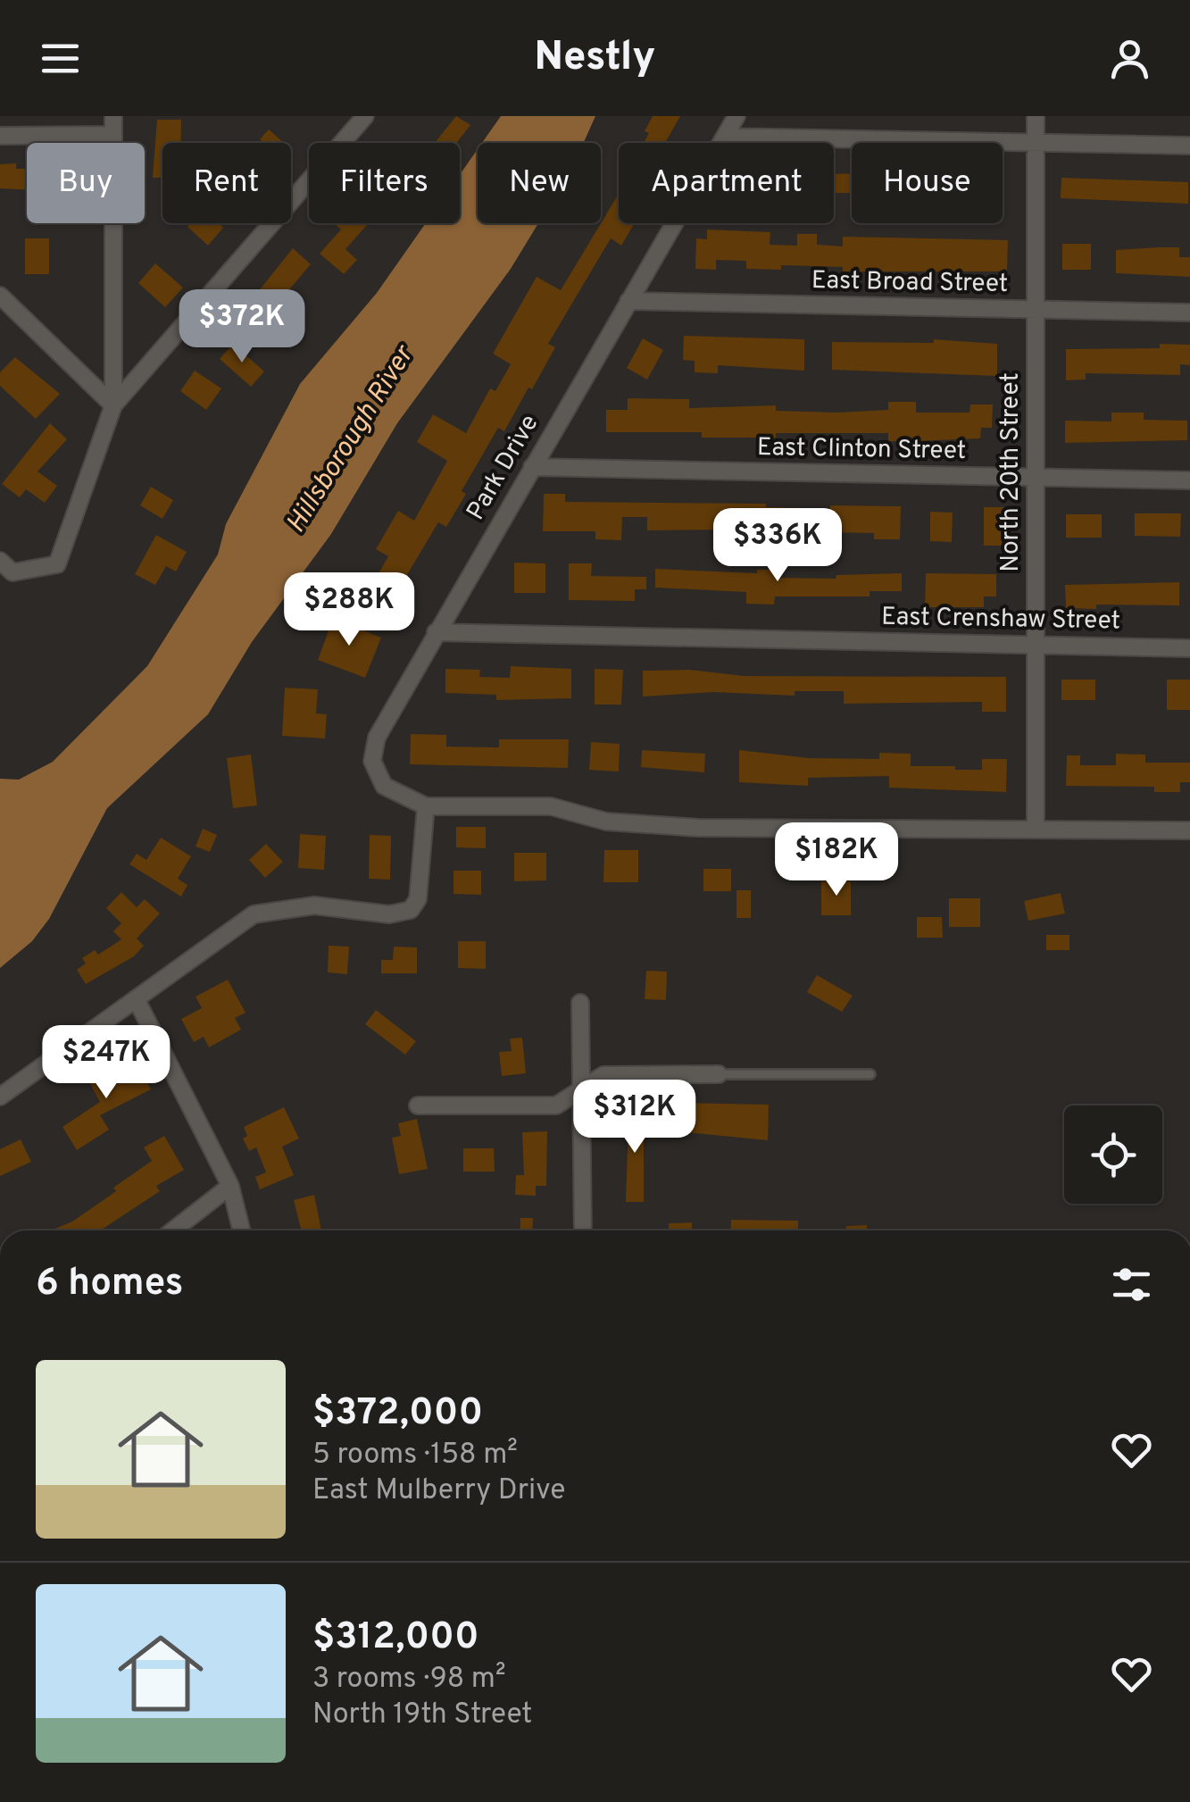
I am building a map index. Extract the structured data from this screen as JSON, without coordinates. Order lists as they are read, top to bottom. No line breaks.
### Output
{"streets":{"street":["East Broad Street","East Clinton Street","Park Drive","North 20th Street","East Crenshaw Street"]},"crossings":[["East Broad Street","Park Drive"],["East Broad Street","North 20th Street"],["East Clinton Street","Park Drive"],["East Clinton Street","North 20th Street"],["Park Drive","East Crenshaw Street"],["North 20th Street","East Crenshaw Street"]],"water":["Hillsborough River"],"page":{"header":"Nestly","chip":["Buy","Rent","Filters","New","Apartment","House"],"price":["$372K","$336K","$288K","$182K","$247K","$312K"],"heading":"6 homes","list":[{"name":"$372,000","note":"5 rooms · 158 m² · East Mulberry Drive"},{"name":"$312,000","note":"3 rooms · 98 m² · North 19th Street"}]}}
